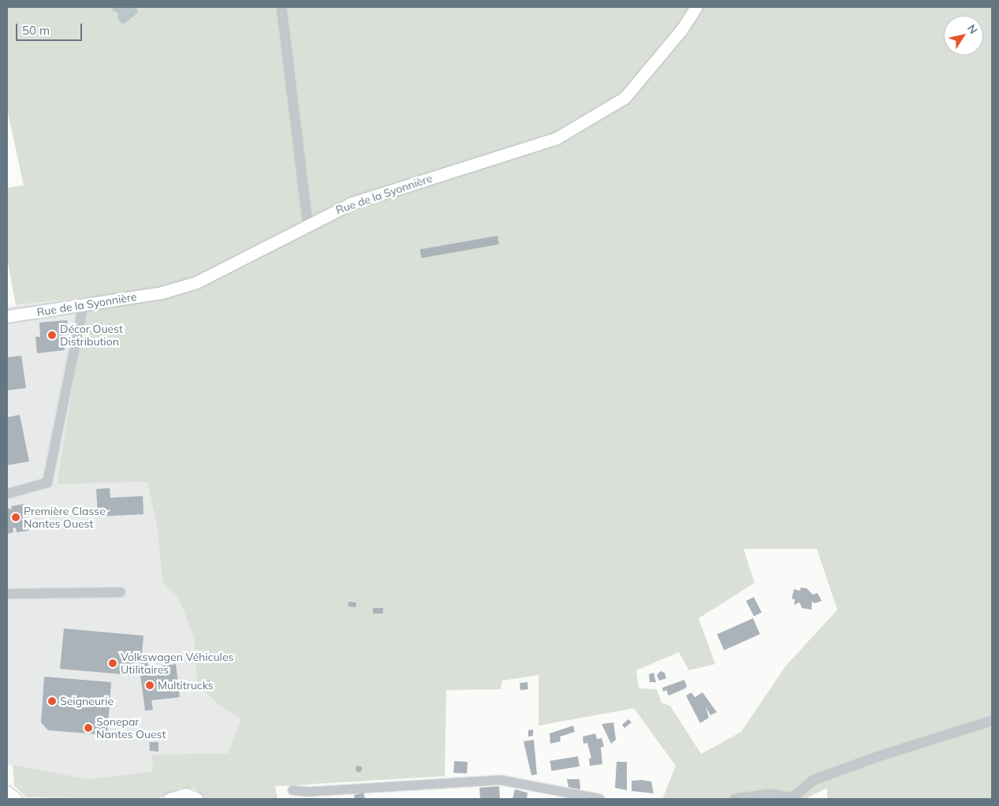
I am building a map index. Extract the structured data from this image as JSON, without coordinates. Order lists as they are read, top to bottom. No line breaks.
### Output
{"streets":{"street":["Rue de la Syonnière"]},"places":["Décor Ouest Distribution","Première Classe Nantes Ouest","Volkswagen Véhicules Utilitaires","Multitrucks","Seigneurie","Sonepar Nantes Ouest"],"scale_bar":"50 m","north":"top right"}
